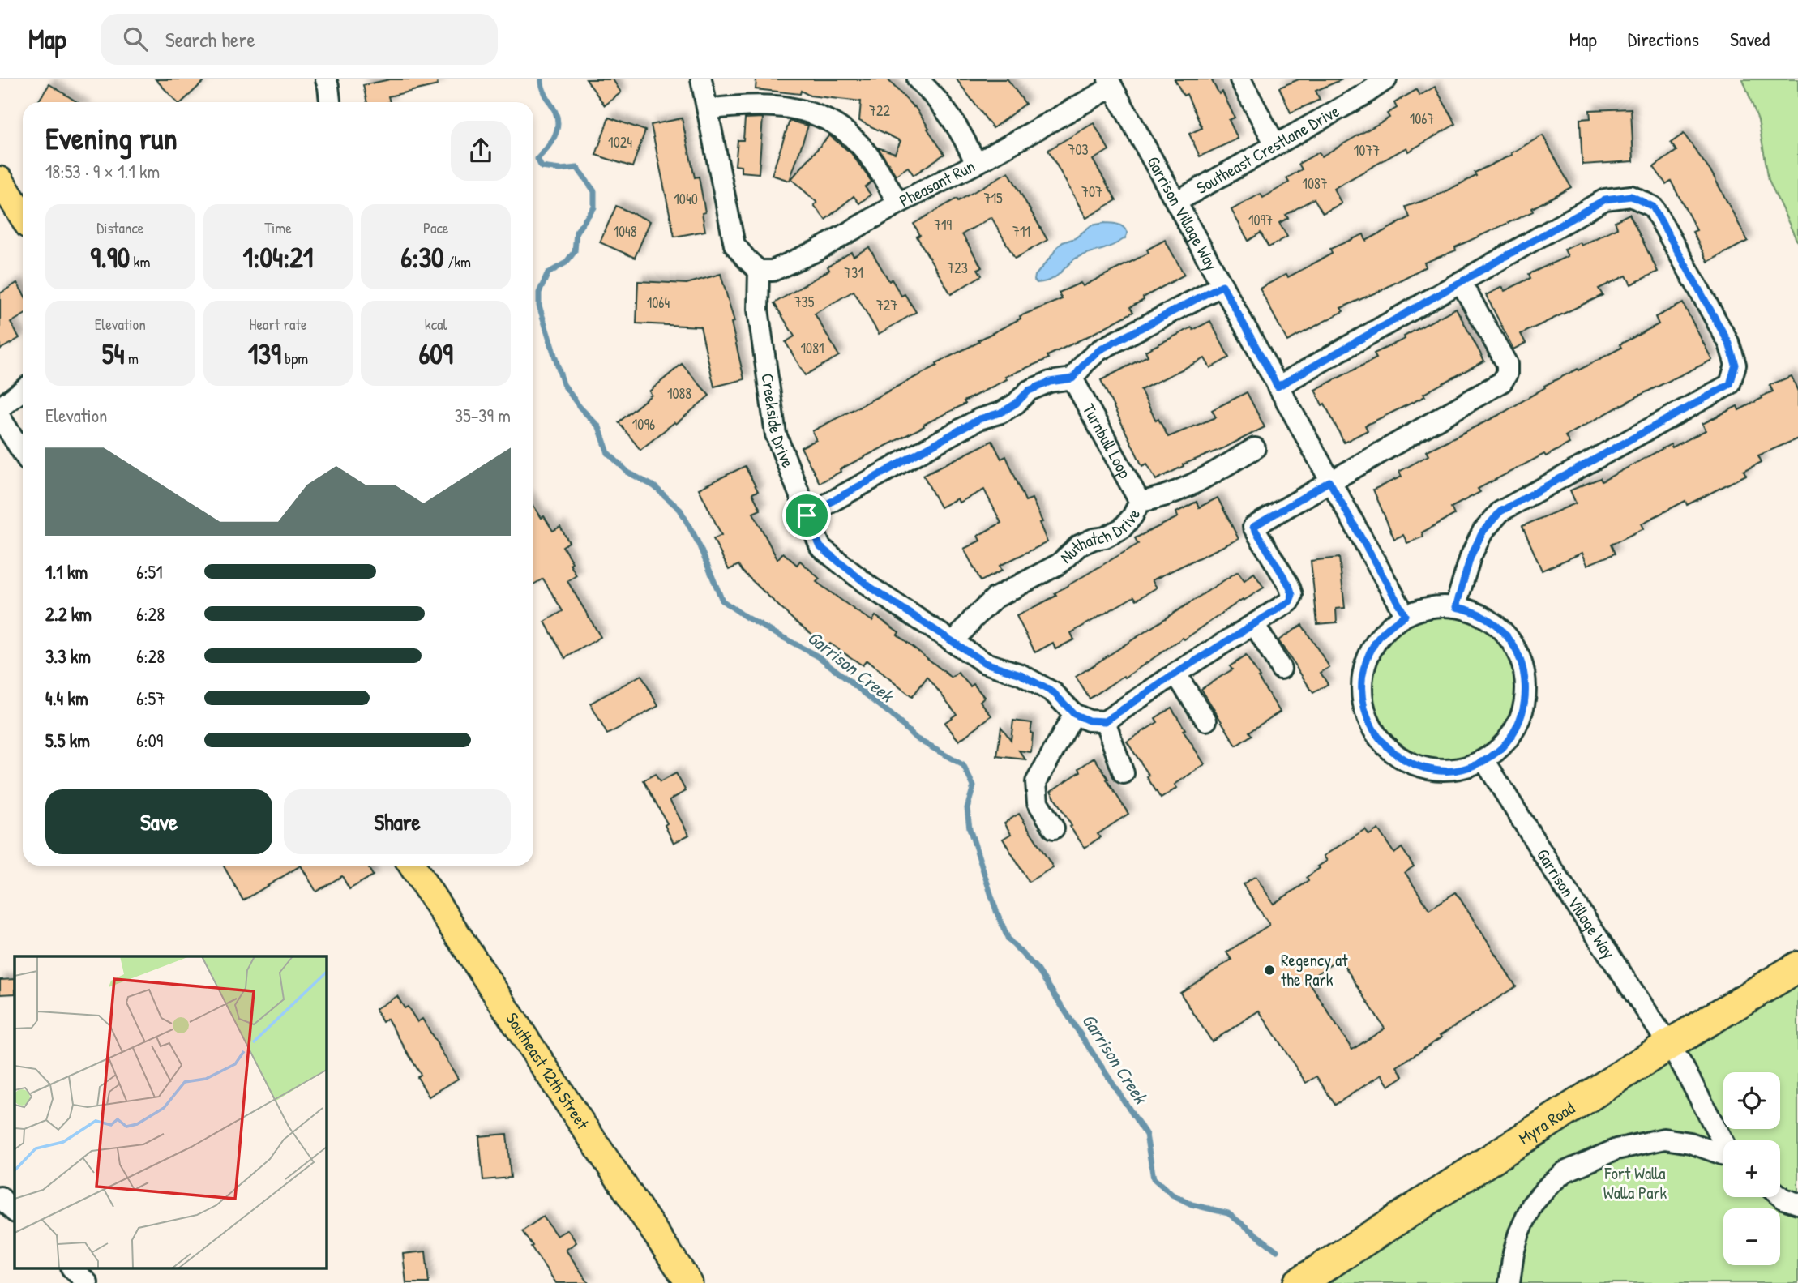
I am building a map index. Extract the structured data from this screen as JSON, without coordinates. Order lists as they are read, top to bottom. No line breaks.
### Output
{"streets":{"highway":["Myra Road"],"main road":["Southeast 12th Street"],"street":["Southeast Crestlane Drive","Pheasant Run","Garrison Village Way","Creekside Drive","Turnbull Loop","Nuthatch Drive"]},"crossings":[["Southeast Crestlane Drive","Garrison Village Way"],["Pheasant Run","Garrison Village Way"],["Pheasant Run","Creekside Drive"],["Garrison Village Way","Myra Road"],["Creekside Drive","Nuthatch Drive"],["Turnbull Loop","Nuthatch Drive"]],"water":["Garrison Creek"],"parks":["Fort Walla Walla Park"],"places":["Regency at the Park"],"house_numbers":["722","1067","1024","703","1077","1087","707","715","1040","1097","719","1048","711","723","731","735","1064","727","1081","1088","1096"],"page":{"header":"Map","search":"Search here","nav":["Map","Directions","Saved"],"heading":["Evening run","18:53 · 9 × 1.1 km"],"stats":[["Distance","9.90 km"],["Time","1:04:21"],["Pace","6:30 /km"],["Elevation","54 m"],["Heart rate","139 bpm"],["kcal","609"]],"chart":["Elevation","35–39 m"],"list":[{"name":"1.1 km","note":"6:51"},{"name":"2.2 km","note":"6:28"},{"name":"3.3 km","note":"6:28"},{"name":"4.4 km","note":"6:57"},{"name":"5.5 km","note":"6:09"}],"buttons":["Save","Share"],"map_buttons":["+","−"]}}
